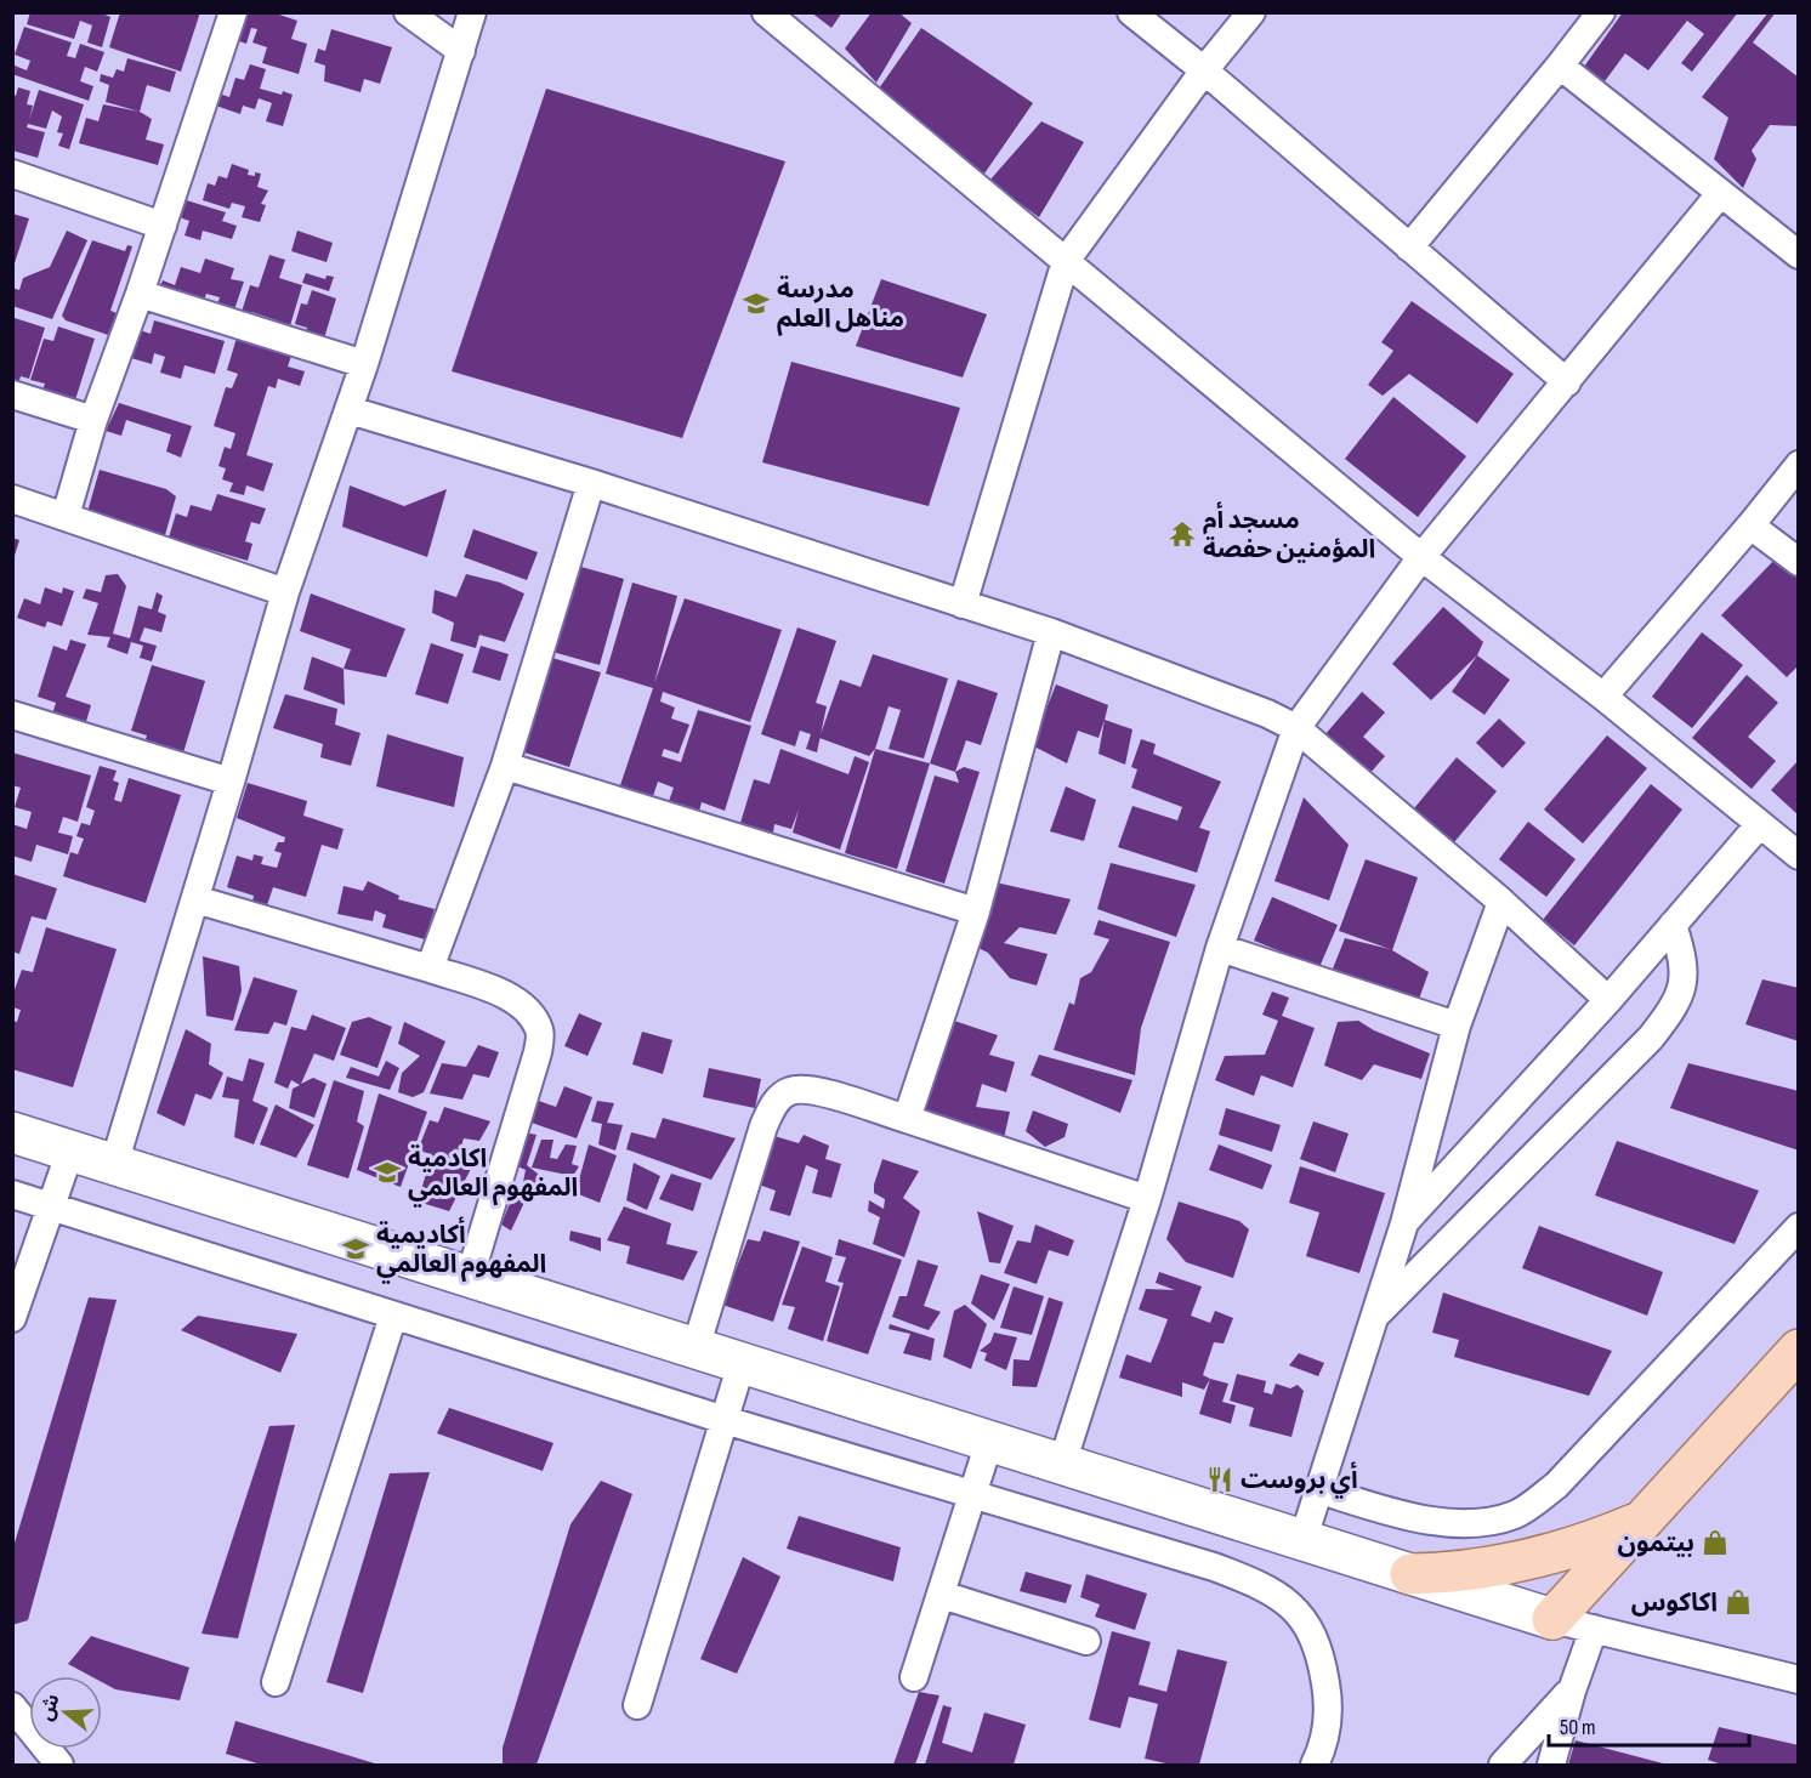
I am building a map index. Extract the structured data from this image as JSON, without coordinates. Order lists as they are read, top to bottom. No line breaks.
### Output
{"places":{"school or university":["مدرسة مناهل العلم","اكادمية المفهوم العالمي","أكاديمية المفهوم العالمي"],"temple":["مسجد أم المؤمنين حفصة"],"restaurant":["أي بروست"],"shop":["بيتمون","اكاكوس"]},"scale_bar":"50 m","north":"left"}
